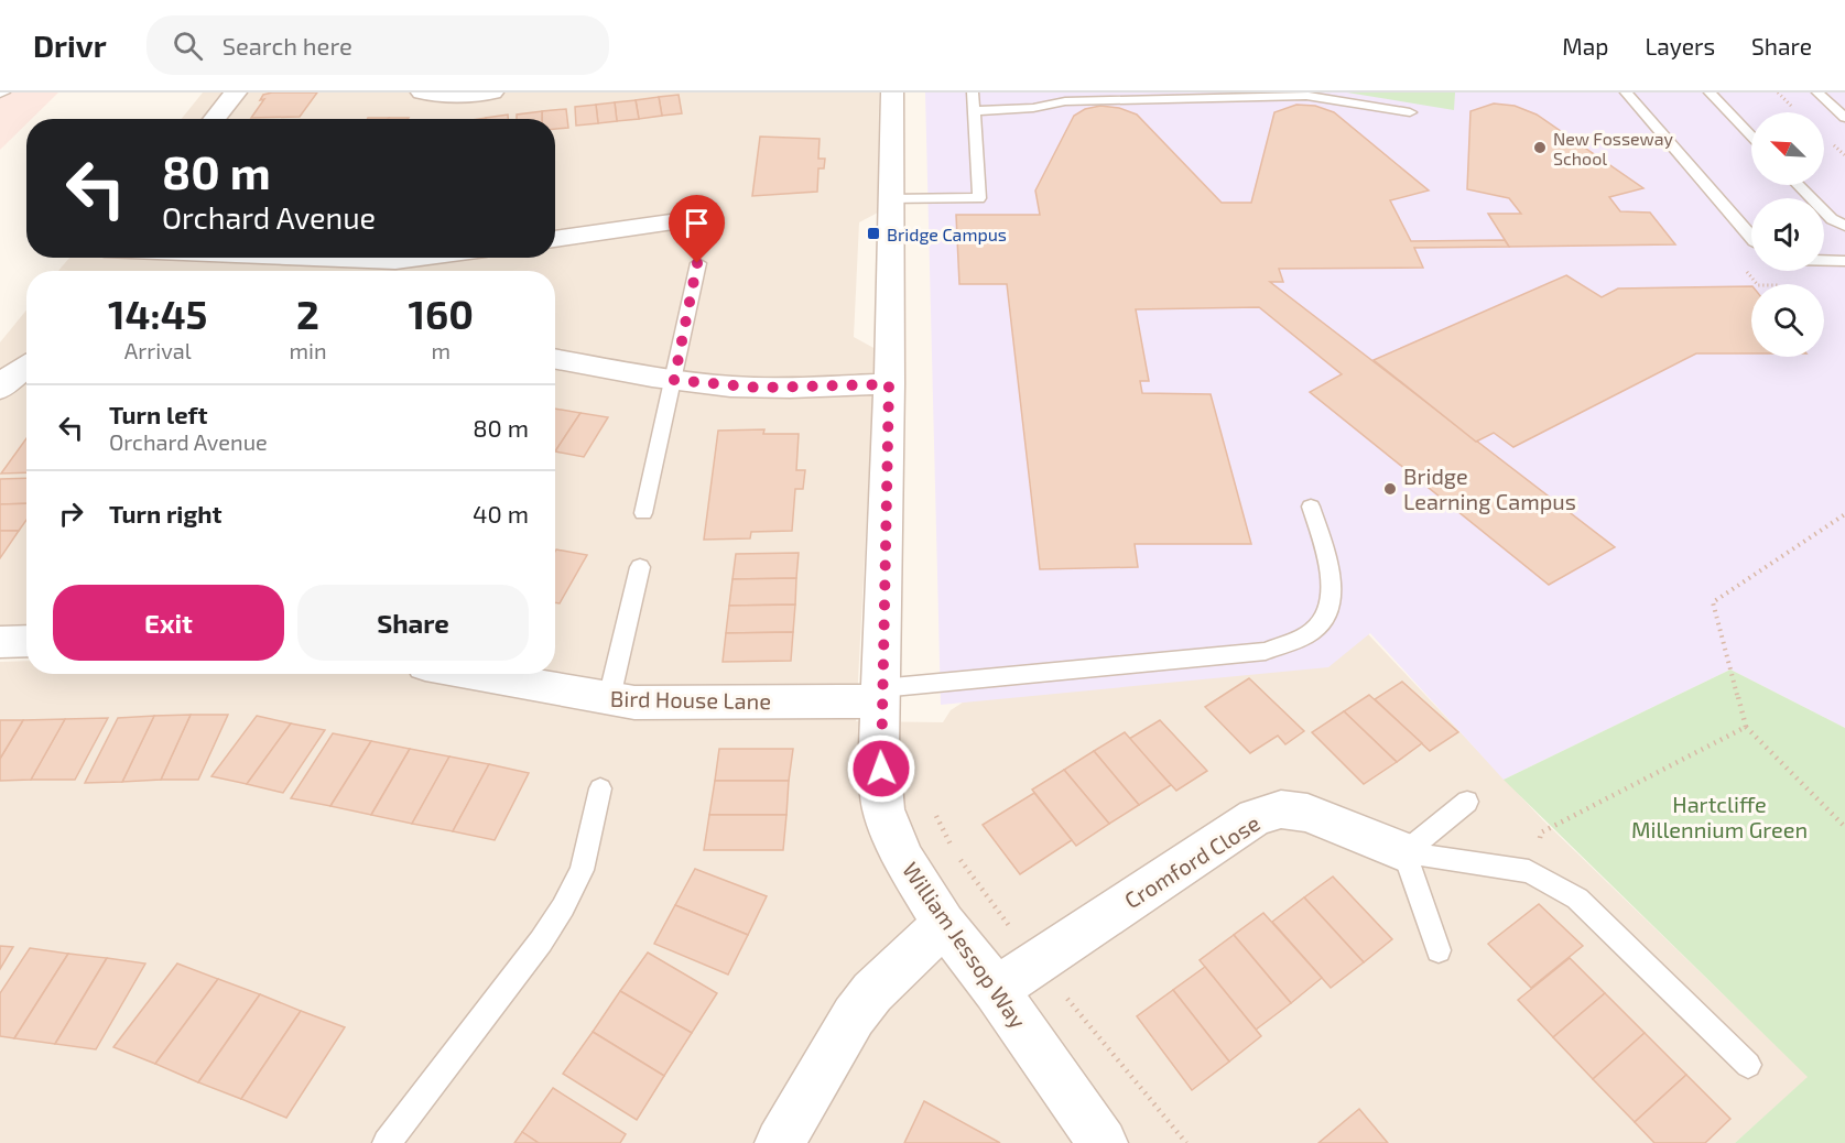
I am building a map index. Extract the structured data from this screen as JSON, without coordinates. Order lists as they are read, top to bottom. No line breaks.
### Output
{"streets":{"street":["Bird House Lane","Cromford Close","William Jessop Way"]},"crossings":[["Bird House Lane","William Jessop Way"],["Cromford Close","William Jessop Way"]],"parks":["Hartcliffe Millennium Green"],"places":{"other":["New Fosseway School","Bridge Learning Campus"],"transit":["Bridge Campus"]},"north":"top left","page":{"header":"Drivr","search":"Search here","nav":["Map","Layers","Share"],"turn":["80 m","Orchard Avenue"],"eta":["14:45","Arrival","2","min","160","m"],"list":[{"name":"Turn left","note":"Orchard Avenue","value":"80 m"},{"name":"Turn right","value":"40 m"}],"buttons":["Exit","Share"]}}
